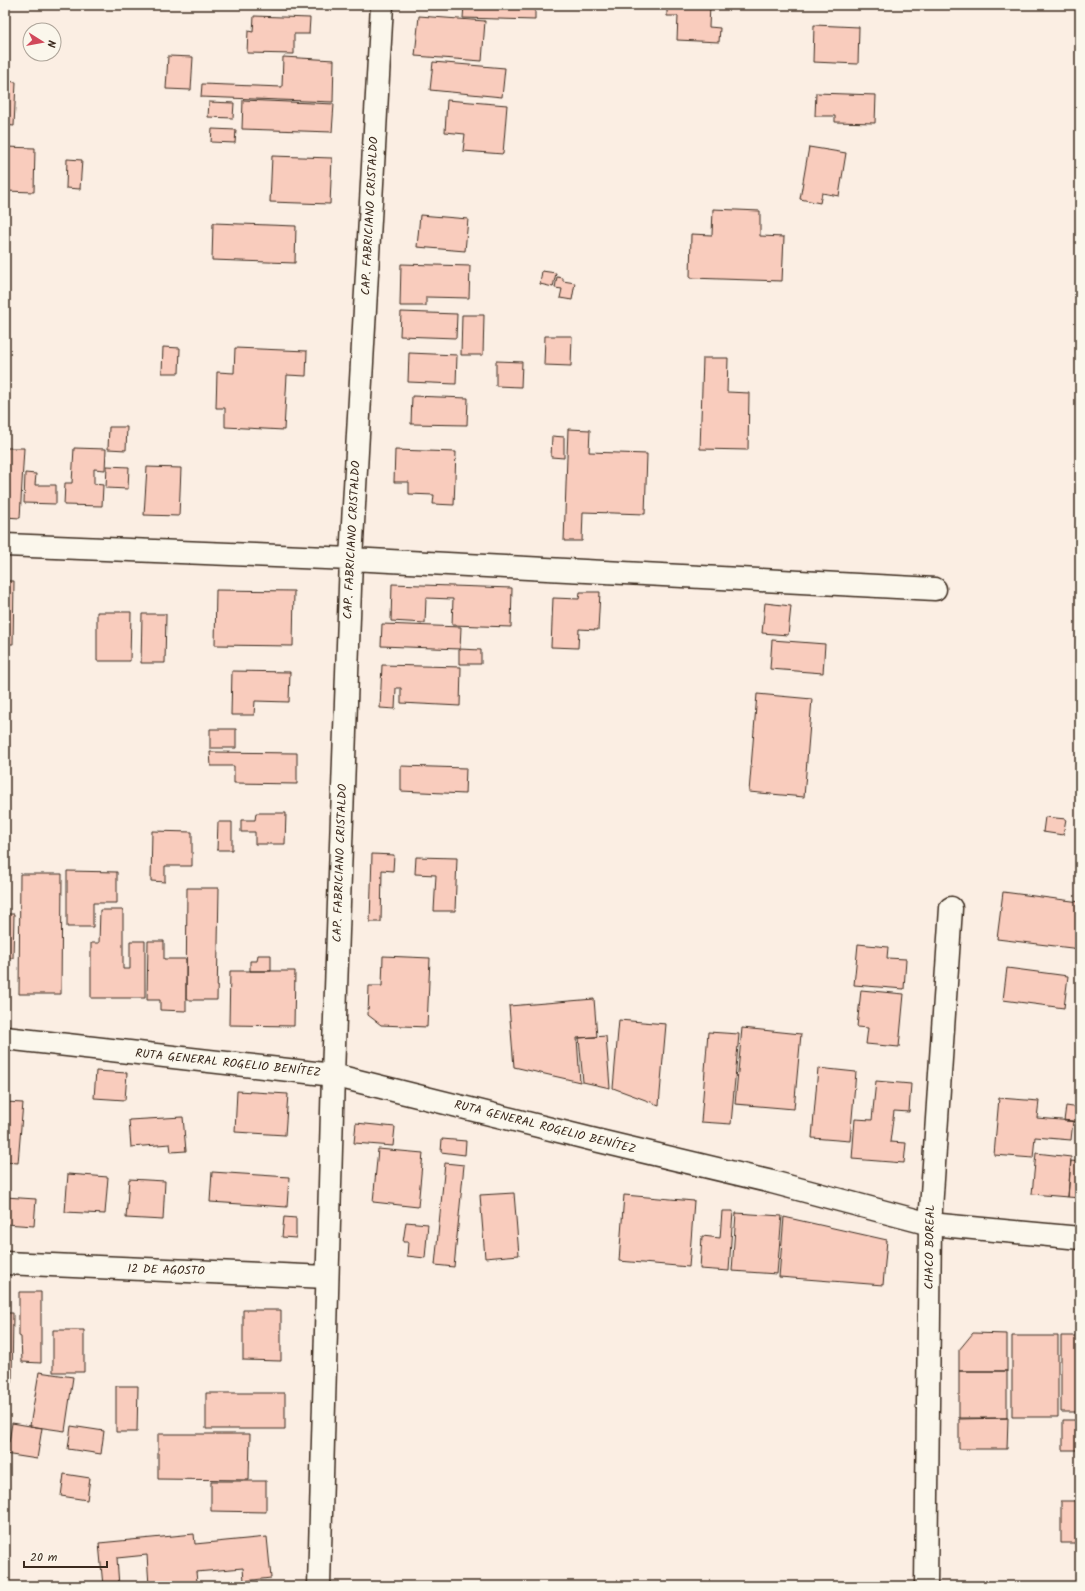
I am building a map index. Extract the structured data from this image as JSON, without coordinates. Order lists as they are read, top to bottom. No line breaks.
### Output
{"streets":{"street":["CAP. FABRICIANO CRISTALDO","RUTA GENERAL ROGELIO BENÍTEZ","CHACO BOREAL","12 DE AGOSTO"]},"crossings":[["CAP. FABRICIANO CRISTALDO","RUTA GENERAL ROGELIO BENÍTEZ"],["CAP. FABRICIANO CRISTALDO","12 DE AGOSTO"],["RUTA GENERAL ROGELIO BENÍTEZ","CHACO BOREAL"]],"scale_bar":"20 m","north":"right"}
